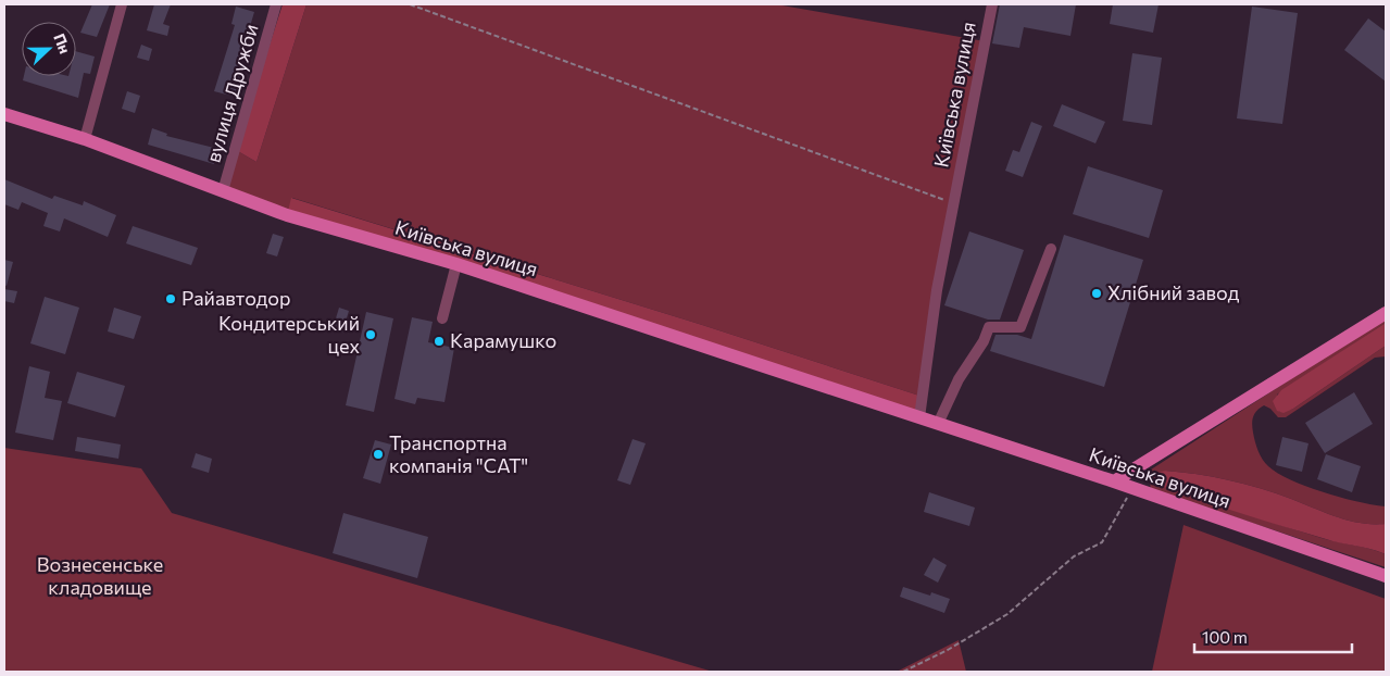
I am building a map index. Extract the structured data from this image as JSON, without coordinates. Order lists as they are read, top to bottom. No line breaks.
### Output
{"streets":{"main road":["Київська вулиця"],"street":["вулиця Дружби"]},"crossings":[["вулиця Дружби","Київська вулиця"]],"parks":["Вознесенське кладовище"],"places":["Хлібний завод","Райавтодор","Кондитерський цех","Карамушко","Транспортна компанія \"САТ\""],"scale_bar":"100 m","north":"right"}
